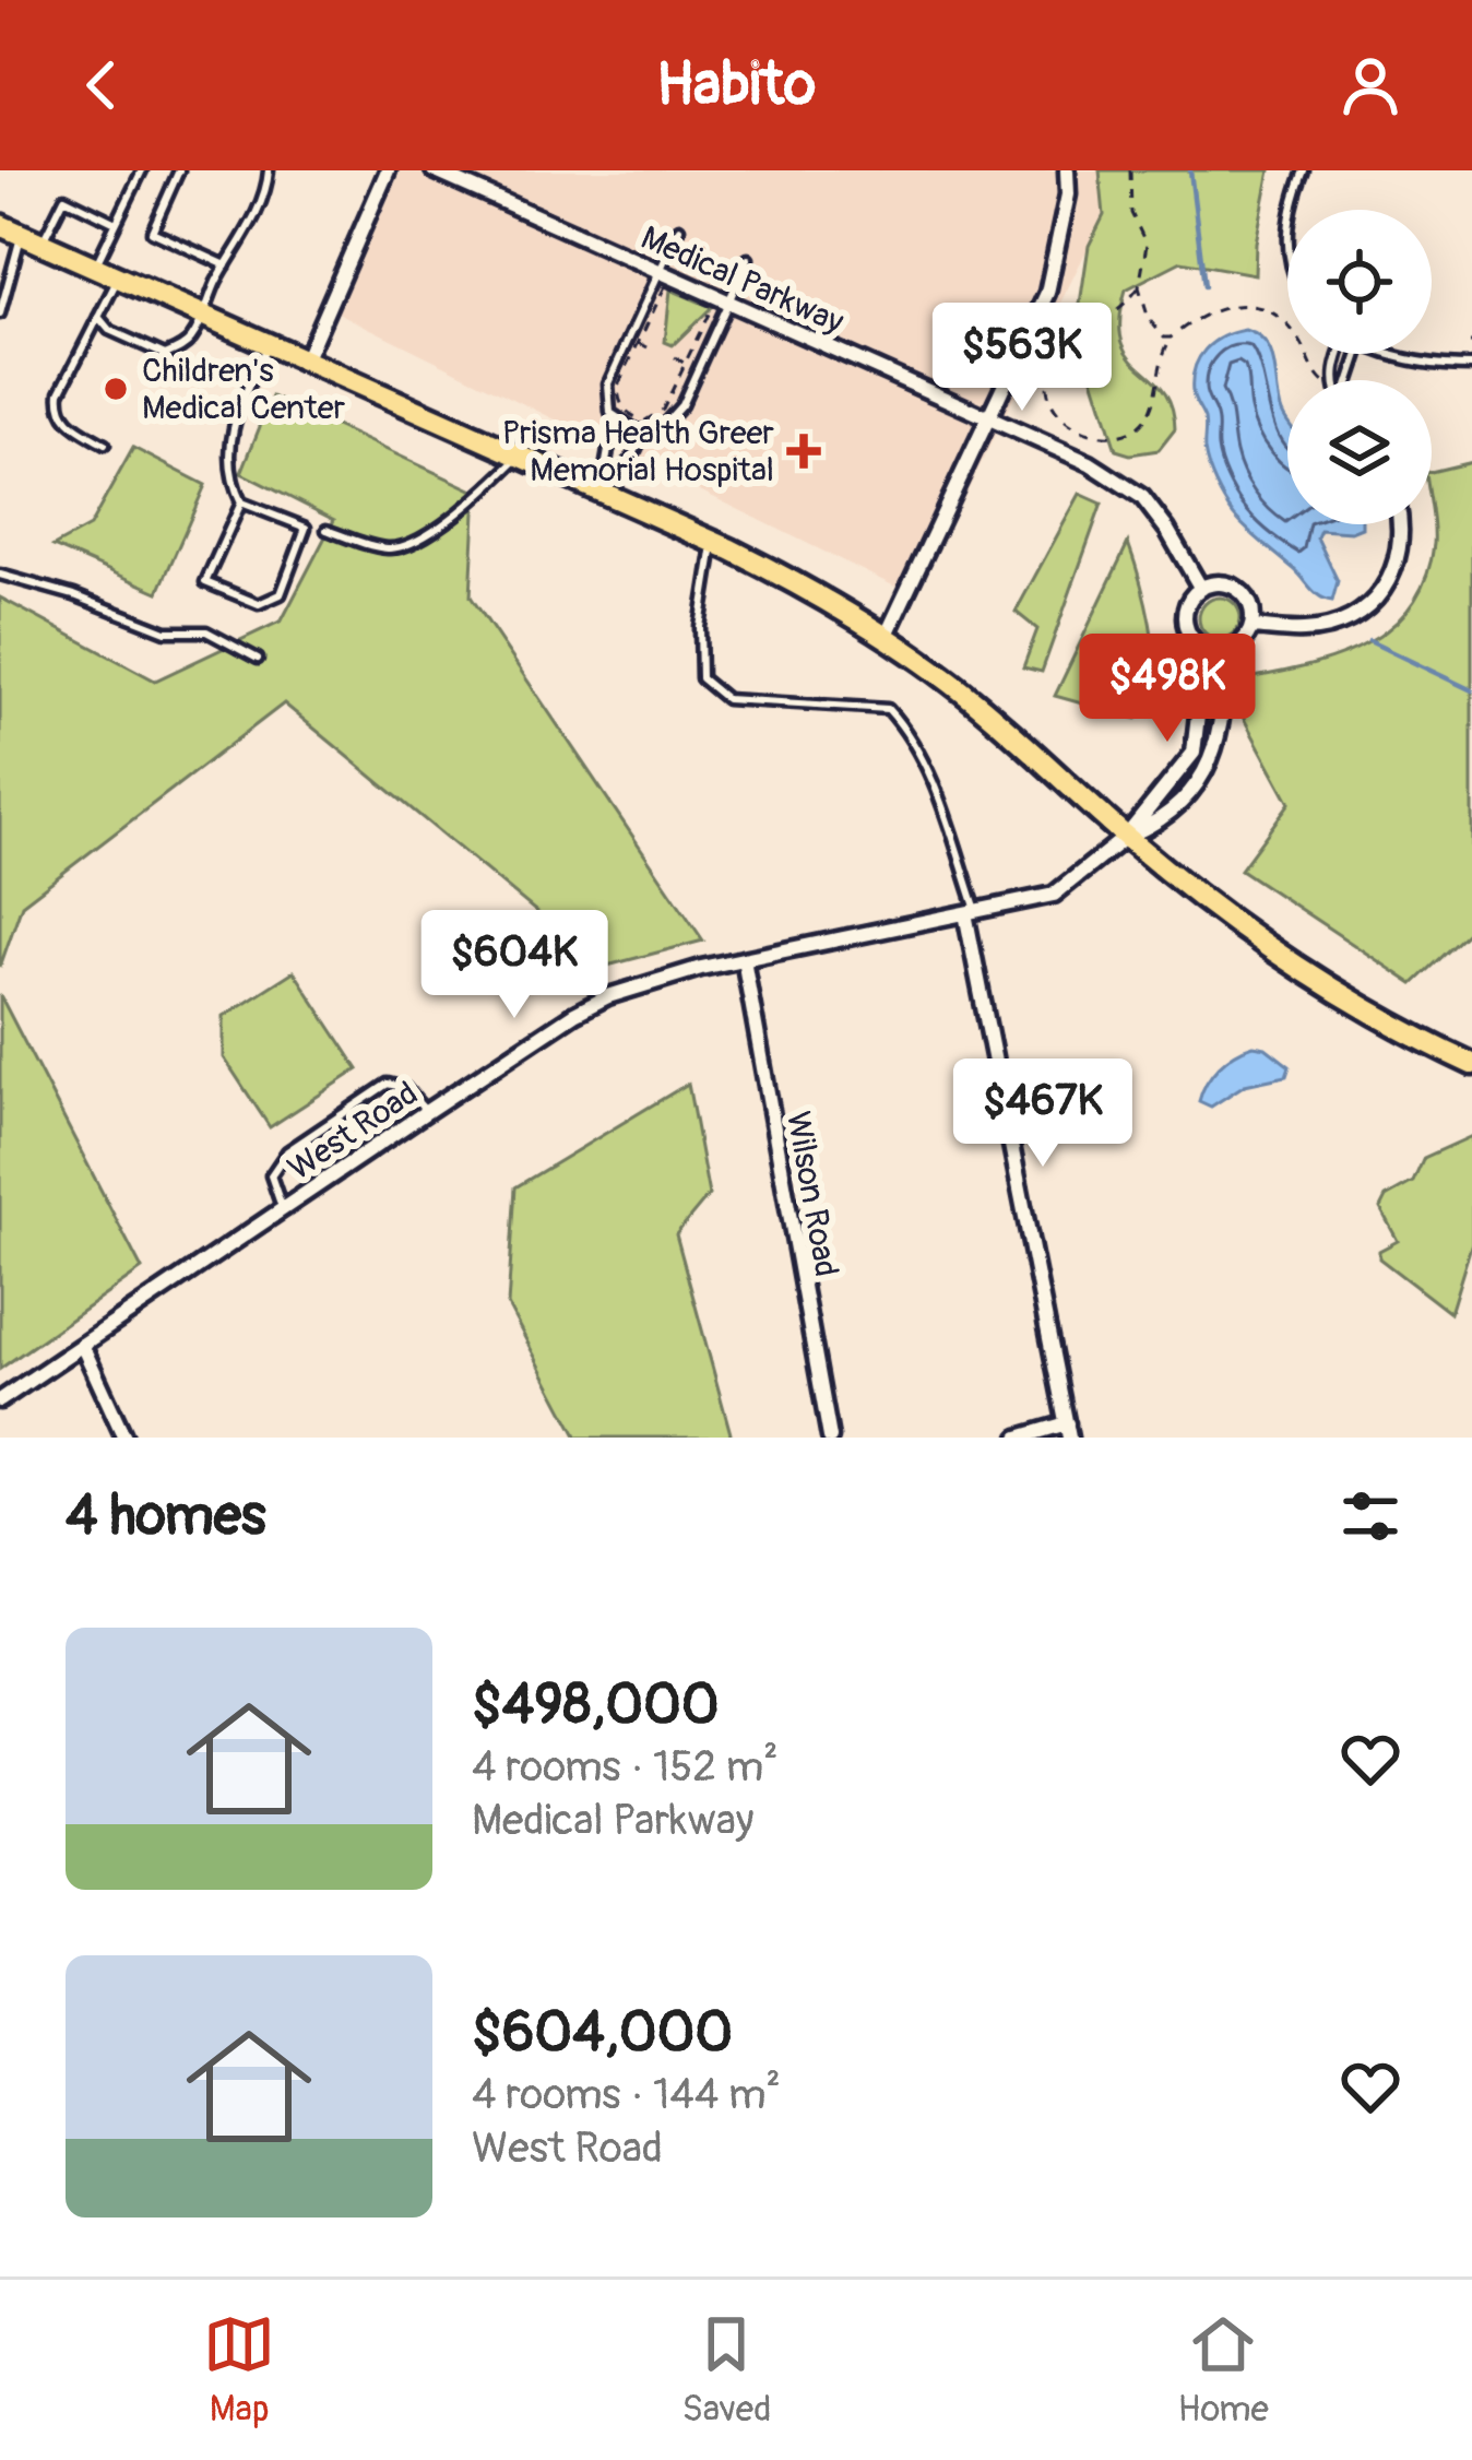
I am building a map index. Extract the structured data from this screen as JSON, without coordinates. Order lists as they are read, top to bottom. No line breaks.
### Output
{"streets":{"street":["Medical Parkway","West Road","Wilson Road"]},"crossings":[["West Road","Wilson Road"]],"places":{"other":["Children's Medical Center"],"health":["Prisma Health Greer Memorial Hospital"]},"page":{"header":"Habito","price":["$563K","$498K","$604K","$467K"],"heading":"4 homes","list":[{"name":"$498,000","note":"4 rooms · 152 m² · Medical Parkway"},{"name":"$604,000","note":"4 rooms · 144 m² · West Road"}],"tabs":["Map","Saved","Home"]}}
